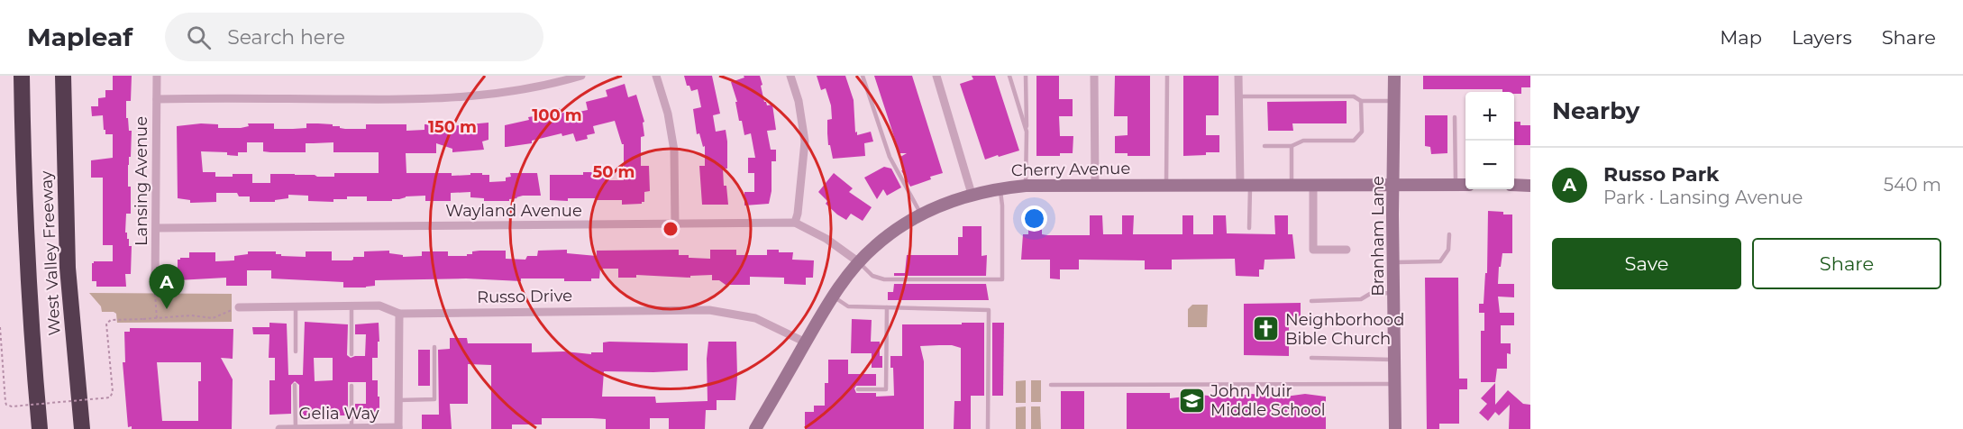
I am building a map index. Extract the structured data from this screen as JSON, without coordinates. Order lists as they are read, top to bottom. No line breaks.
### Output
{"streets":{"highway":["West Valley Freeway"],"street":["Cherry Avenue","Lansing Avenue","Wayland Avenue","Branham Lane","Russo Drive","Gelia Way"]},"crossings":[["Cherry Avenue","Wayland Avenue"],["Cherry Avenue","Branham Lane"],["Cherry Avenue","Russo Drive"],["Lansing Avenue","Wayland Avenue"]],"places":{"church":["Neighborhood Bible Church"],"school or university":["John Muir Middle School"]},"page":{"header":"Mapleaf","search":"Search here","nav":["Map","Layers","Share"],"heading":"Nearby","map_buttons":["+","−"],"list":[{"mark":"A","name":"Russo Park","note":"Park · Lansing Avenue","value":"540 m"}],"buttons":["Save","Share"],"pins":"A"},"rings":["100 m","150 m","50 m"]}
